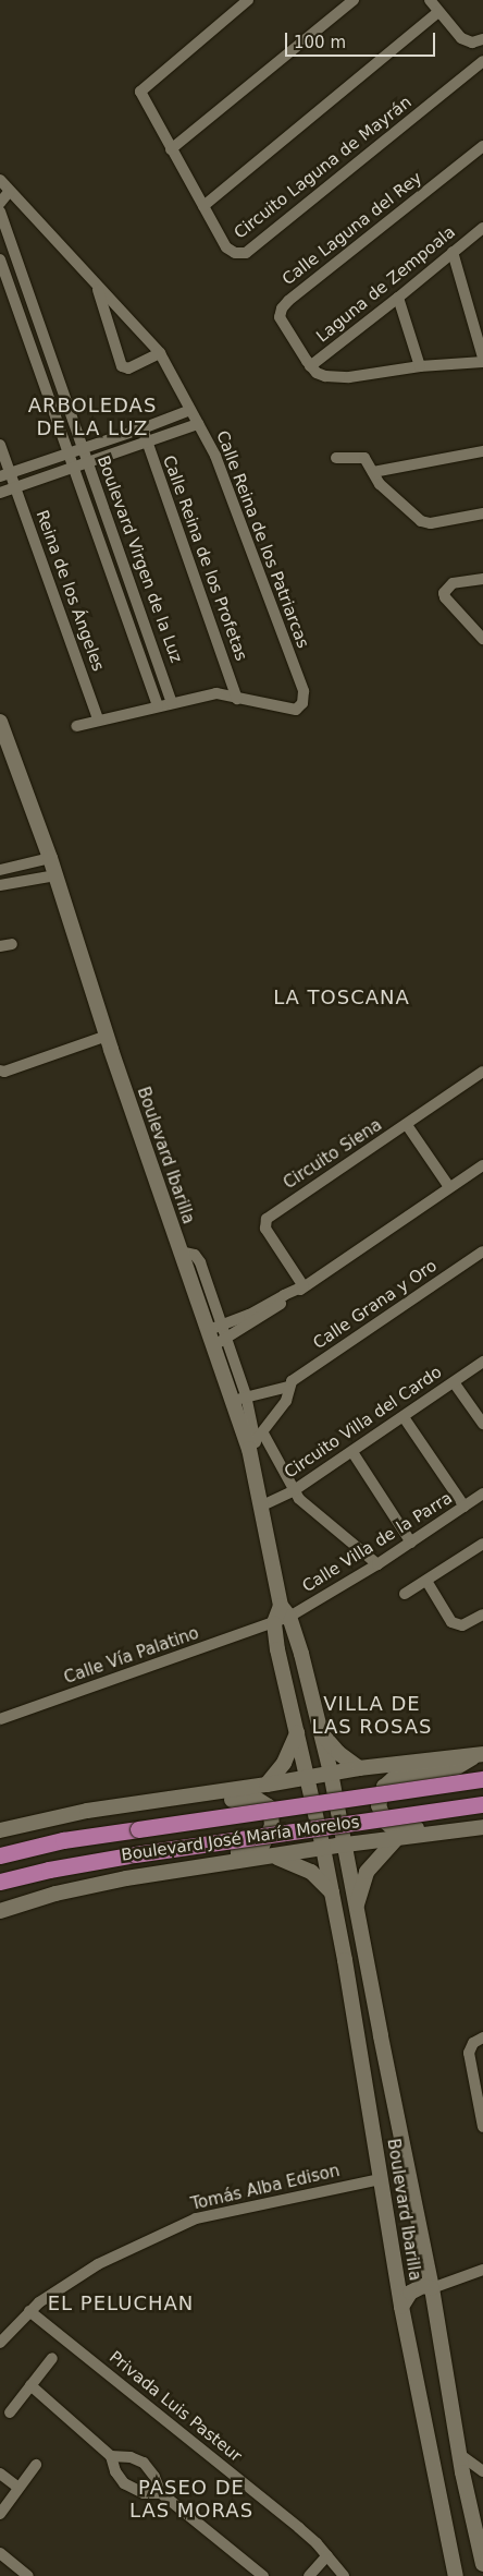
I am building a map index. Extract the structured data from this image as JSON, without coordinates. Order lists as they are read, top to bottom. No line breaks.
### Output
{"streets":{"main road":["Boulevard José María Morelos"],"street":["Circuito Laguna de Mayrán","Calle Laguna del Rey","Laguna de Zempoala","Calle Reina de los Patriarcas","Calle Reina de los Profetas","Boulevard Virgen de la Luz","Reina de los Ángeles","Circuito Siena","Boulevard Ibarilla","Calle Grana y Oro","Circuito Villa del Cardo","Calle Villa de la Parra","Calle Vía Palatino","Tomás Alba Edison","Privada Luis Pasteur"]},"crossings":[["Calle Laguna del Rey","Laguna de Zempoala"],["Calle Reina de los Patriarcas","Calle Reina de los Profetas"],["Boulevard Ibarilla","Calle Grana y Oro"],["Boulevard Ibarilla","Circuito Villa del Cardo"],["Boulevard Ibarilla","Calle Villa de la Parra"],["Boulevard Ibarilla","Calle Vía Palatino"],["Boulevard Ibarilla","Tomás Alba Edison"],["Tomás Alba Edison","Privada Luis Pasteur"]],"districts":["ARBOLEDAS DE LA LUZ","LA TOSCANA","VILLA DE LAS ROSAS","EL PELUCHAN","PASEO DE LAS MORAS"],"scale_bar":"100 m"}
